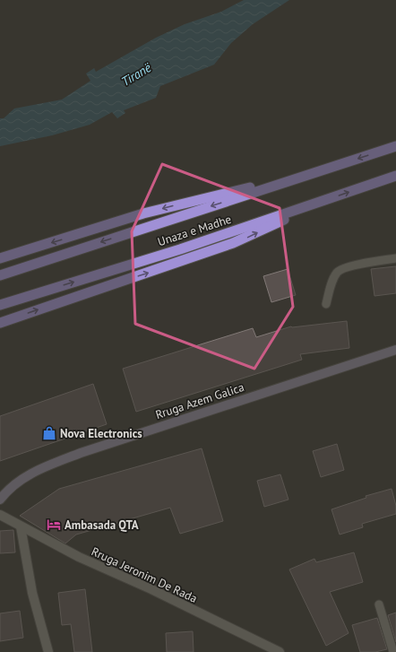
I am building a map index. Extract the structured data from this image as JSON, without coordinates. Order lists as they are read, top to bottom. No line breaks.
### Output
{"streets":{"highway":["Unaza e Madhe"],"main road":["Rruga Azem Galica"],"street":["Rruga Jeronim De Rada"]},"water":["Tiranë"],"places":{"shop":["Nova Electronics"],"hotel":["Ambasada QTA"]}}
